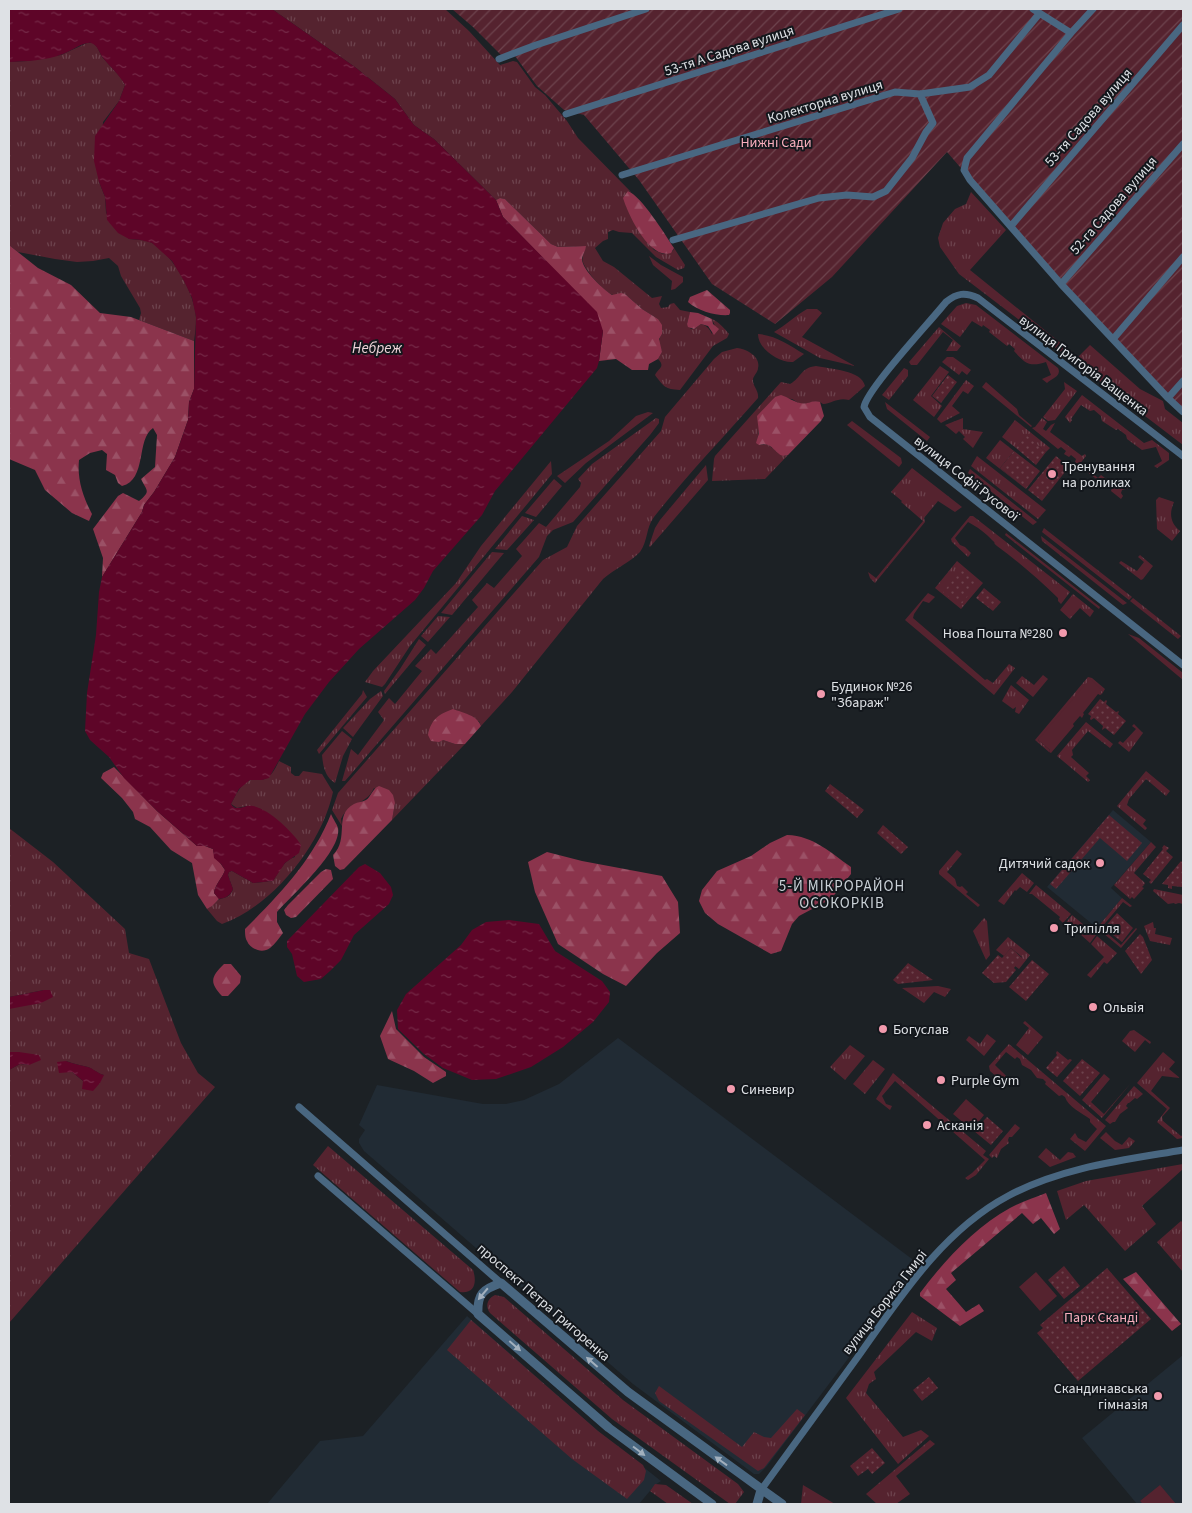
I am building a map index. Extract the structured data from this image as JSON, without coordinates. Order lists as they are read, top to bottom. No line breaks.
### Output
{"streets":{"street":["53-тя А Садова вулиця","Колекторна вулиця","53-тя Садова вулиця","52-га Садова вулиця","вулиця Григорія Ващенка","вулиця Софії Русової","проспект Петра Григоренка","вулиця Бориса Гмирі"]},"crossings":[["вулиця Григорія Ващенка","вулиця Софії Русової"],["проспект Петра Григоренка","вулиця Бориса Гмирі"]],"districts":["5-Й МІКРОРАЙОН ОСОКОРКІВ"],"water":["Небреж"],"parks":["Нижні Сади","Парк Сканді"],"places":["Тренування на роликах","Нова Пошта №280","Будинок №26 \"Збараж\"","Дитячий садок","Трипілля","Ольвія","Богуслав","Purple Gym","Синевир","Асканія","Скандинавська гімназія"]}
